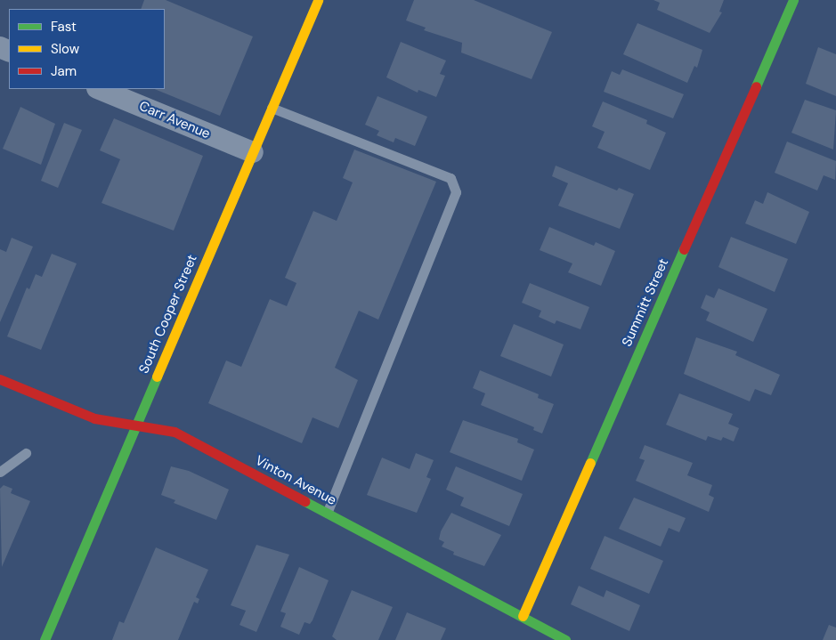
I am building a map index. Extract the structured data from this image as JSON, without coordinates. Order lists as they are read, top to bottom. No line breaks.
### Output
{"streets":{"street":["Carr Avenue","Summitt Street","South Cooper Street","Vinton Avenue"]},"crossings":[["Carr Avenue","South Cooper Street"],["Summitt Street","Vinton Avenue"],["South Cooper Street","Vinton Avenue"]],"legend":["Fast","Slow","Jam"]}
